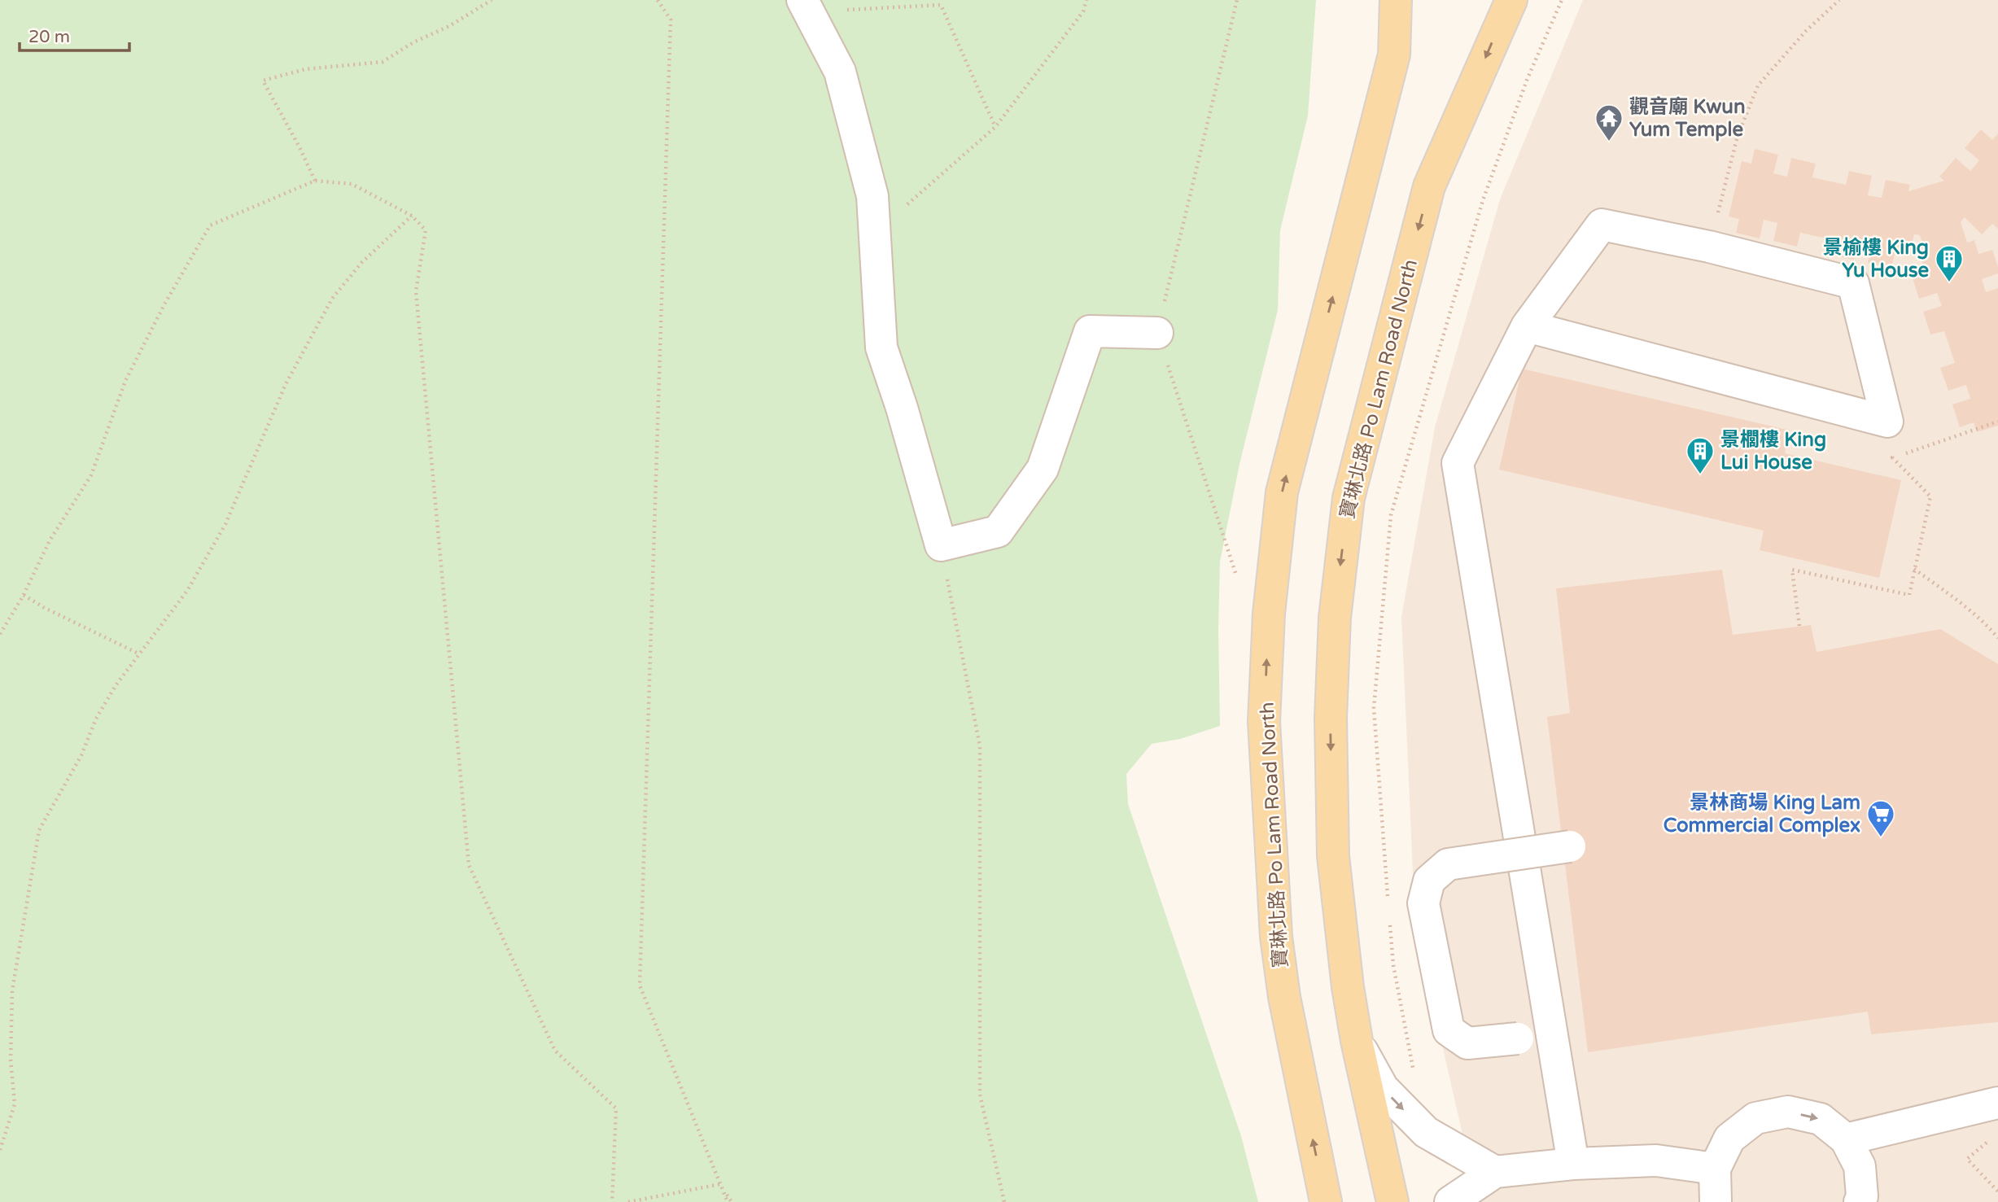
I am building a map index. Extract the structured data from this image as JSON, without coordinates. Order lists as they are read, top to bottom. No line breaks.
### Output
{"streets":{"main road":["寶琳北路 Po Lam Road North"]},"places":{"temple":["觀音廟 Kwun Yum Temple"],"building":["景榆樓 King Yu House","景櫚樓 King Lui House"],"supermarket":["景林商場 King Lam Commercial Complex"]},"scale_bar":"20 m"}
